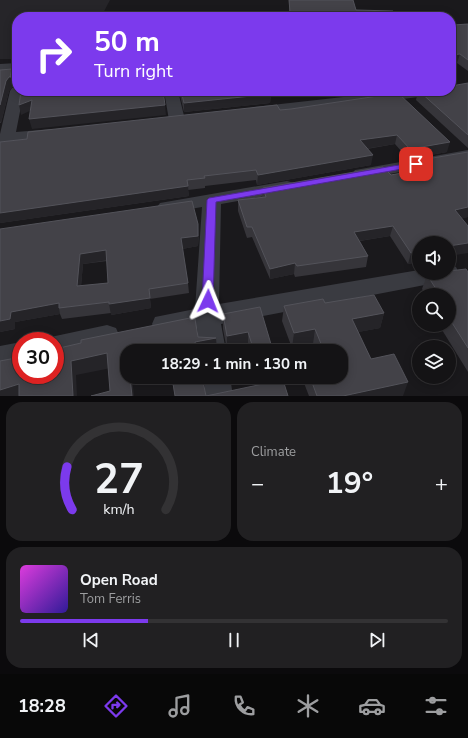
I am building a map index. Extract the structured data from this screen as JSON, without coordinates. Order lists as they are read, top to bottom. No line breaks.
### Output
{"page":{"turn":["50 m","Turn right"],"limit":"30","trip":"18:29 · 1 min · 130 m","tile":"Climate","heat":["−","19°","+"],"song":["Open Road","Tom Ferris"],"tabs":"18:28","gauge":["27","km/h"]}}
